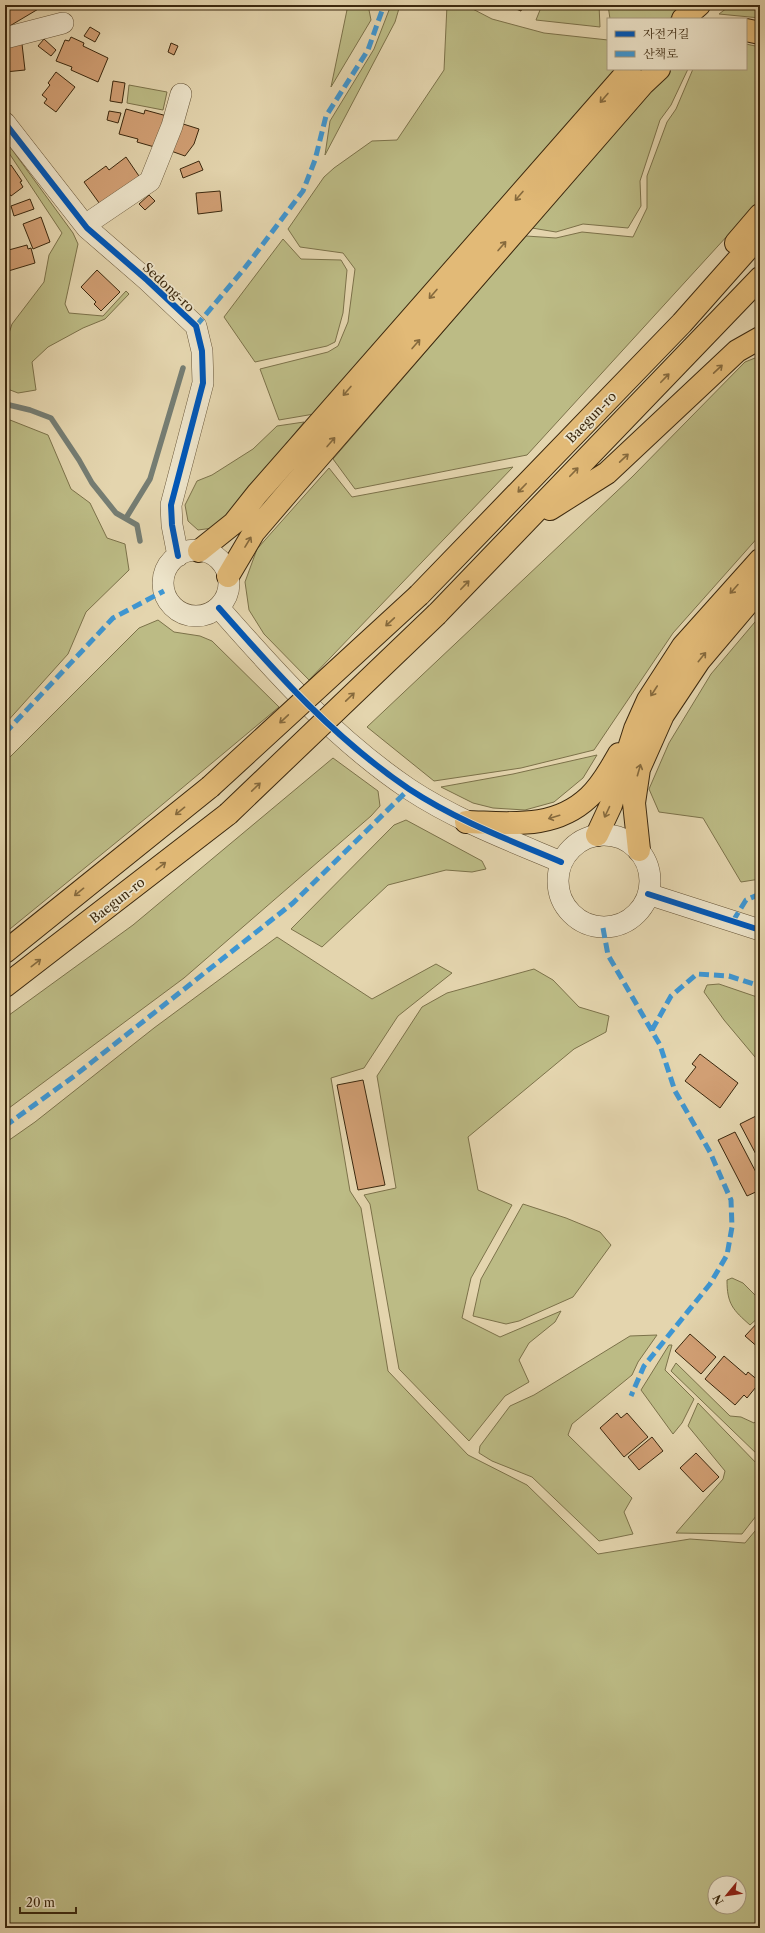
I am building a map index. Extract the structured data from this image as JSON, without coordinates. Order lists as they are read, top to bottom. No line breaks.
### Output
{"streets":{"highway":["Baegun-ro"],"street":["Sedong-ro"]},"legend":["자전거길","산책로"],"scale_bar":"20 m","north":"bottom left"}
